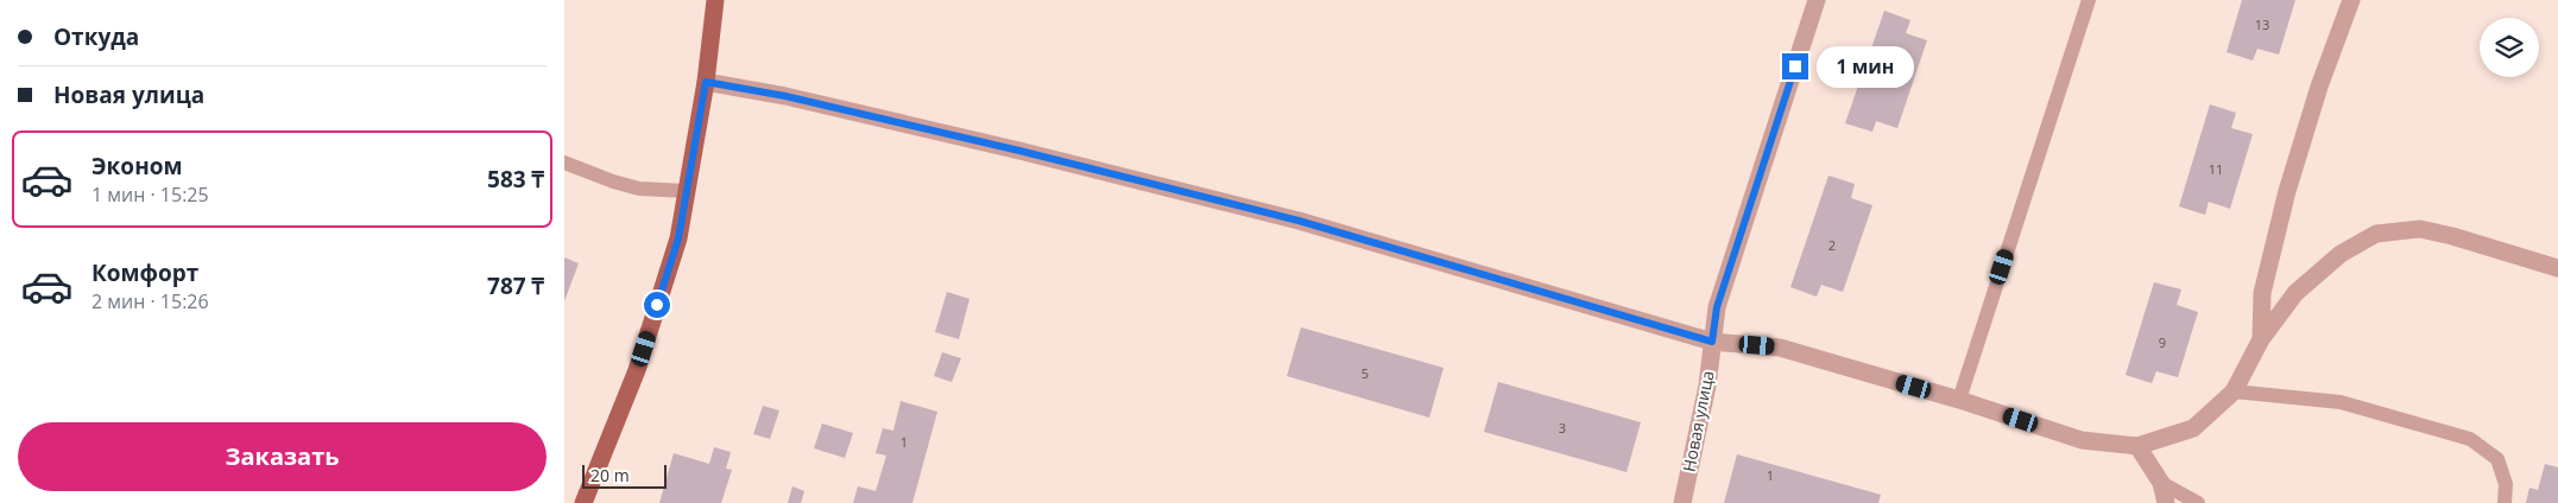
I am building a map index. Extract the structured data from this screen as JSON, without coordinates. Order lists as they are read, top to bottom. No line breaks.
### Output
{"streets":{"street":["Новая улица"]},"house_numbers":["13","11","2","9","5","3","1","1"],"scale_bar":"20 m","page":{"banner":["Откуда","Новая улица"],"bubble":"1 мин","list":[{"name":"Эконом","note":"1 мин · 15:25","value":"583 ₸"},{"name":"Комфорт","note":"2 мин · 15:26","value":"787 ₸"}],"buttons":"Заказать","scale":"20 m"}}
